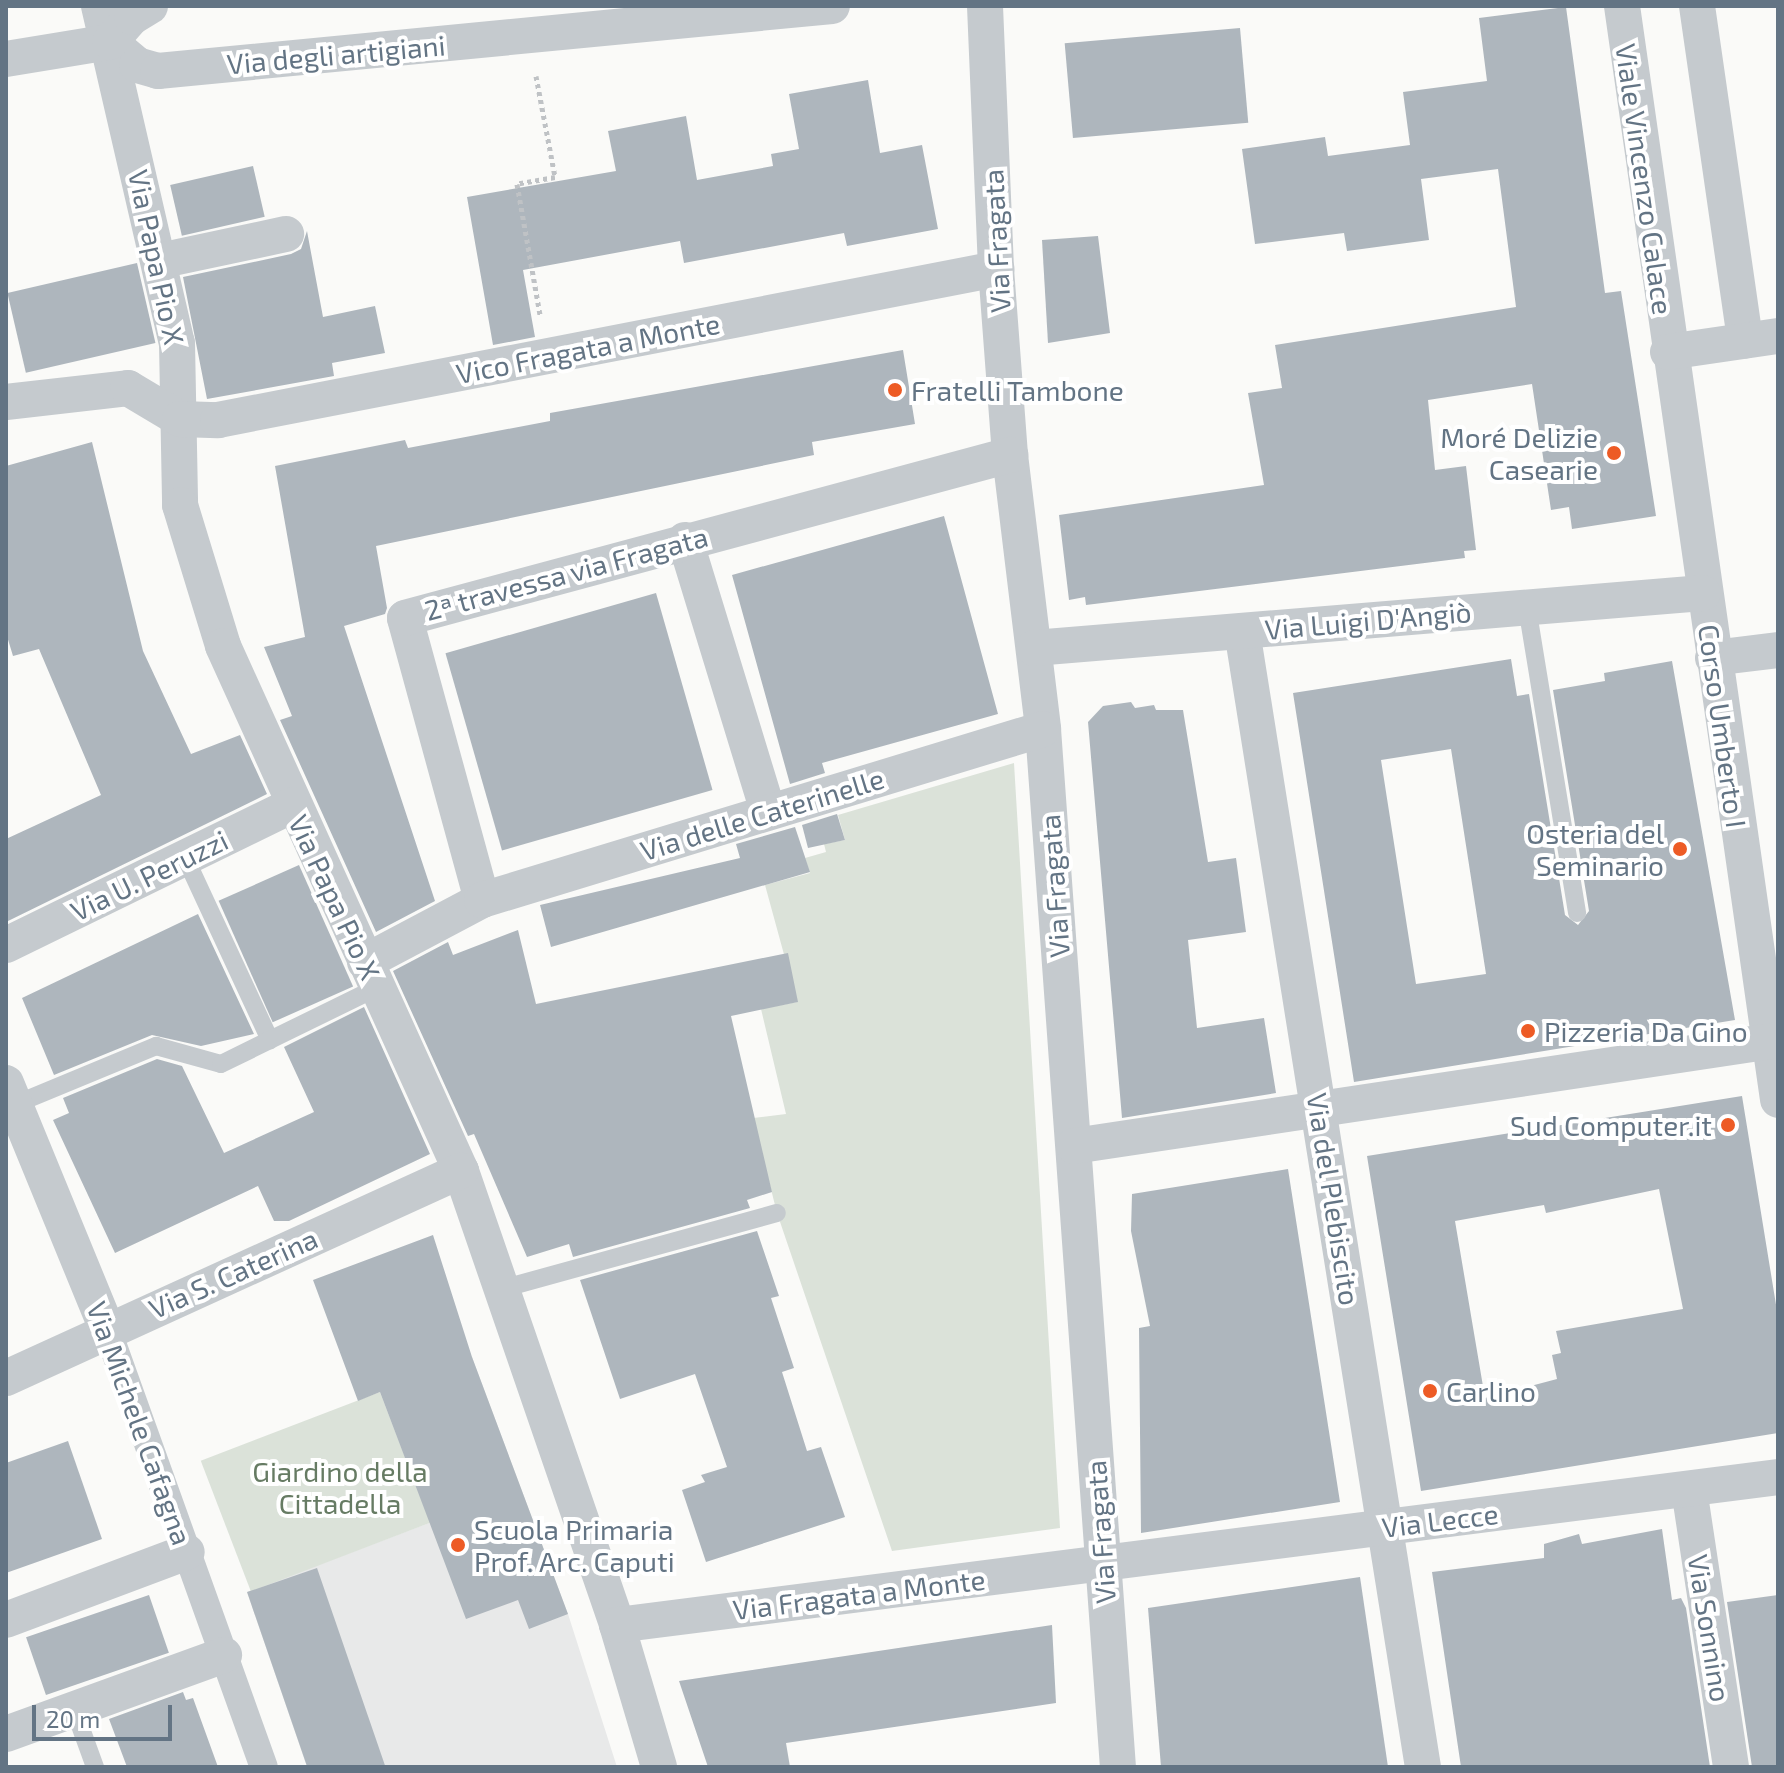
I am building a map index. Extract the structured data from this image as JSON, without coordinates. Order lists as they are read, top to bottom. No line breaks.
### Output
{"streets":{"street":["Via degli artigiani","Viale Vincenzo Calace","Via Fragata","Via Papa Pio X","Vico Fragata a Monte","2ª travessa via Fragata","Via Luigi D'Angiò","Corso Umberto I","Via delle Caterinelle","Via U. Peruzzi","Via del Plebiscito","Via S. Caterina","Via Michele Cafagna","Via Lecce","Via Fragata a Monte","Via Sonnino"]},"crossings":[["Via degli artigiani","Via Papa Pio X"],["Viale Vincenzo Calace","Corso Umberto I"],["Via Fragata","Vico Fragata a Monte"],["Via Fragata","2ª travessa via Fragata"],["Via Fragata","Via Luigi D'Angiò"],["Via Fragata","Via delle Caterinelle"],["Via Fragata","Via Lecce"],["Via Fragata","Via Fragata a Monte"],["Via Papa Pio X","Vico Fragata a Monte"],["Via Papa Pio X","Via delle Caterinelle"],["Via Papa Pio X","Via U. Peruzzi"],["Via Papa Pio X","Via S. Caterina"],["Via Papa Pio X","Via Fragata a Monte"],["2ª travessa via Fragata","Via delle Caterinelle"],["Via Luigi D'Angiò","Corso Umberto I"],["Via Luigi D'Angiò","Via del Plebiscito"],["Via del Plebiscito","Via Lecce"],["Via S. Caterina","Via Michele Cafagna"],["Via Lecce","Via Fragata a Monte"],["Via Lecce","Via Sonnino"]],"parks":["Giardino della Cittadella"],"places":["Fratelli Tambone","Moré Delizie Casearie","Osteria del Seminario","Pizzeria Da Gino","Sud Computer.it","Carlino","Scuola Primaria Prof. Arc. Caputi"],"scale_bar":"20 m"}
